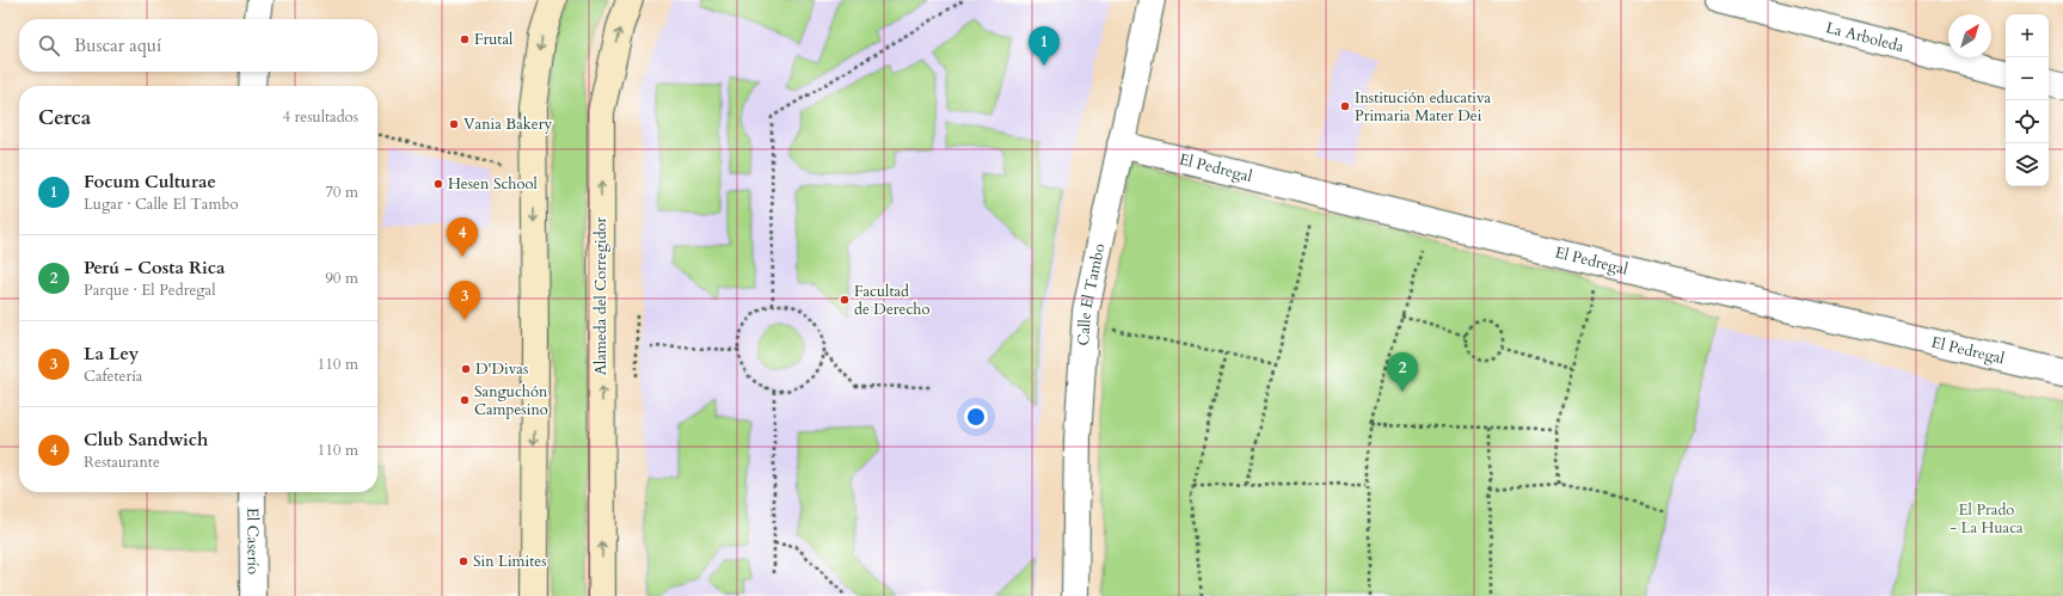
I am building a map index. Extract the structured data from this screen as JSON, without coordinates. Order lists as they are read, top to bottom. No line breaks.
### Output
{"streets":{"main road":["Alameda del Corregidor"],"street":["La Arboleda","El Pedregal","Calle El Tambo","El Caserío"]},"crossings":[["El Pedregal","Calle El Tambo"]],"parks":["El Prado - La Huaca"],"places":["Frutal","Institución educativa Primaria Mater Dei","Vania Bakery","Hesen School","Facultad de Derecho","D'Divas","Sanguchón Campesino","Sin Limites"],"north":"top right","page":{"map_buttons":["+","−"],"search":"Buscar aquí","pins":["1","4","3","2"],"heading":["Cerca","4 resultados"],"list":[{"mark":"1","name":"Focum Culturae","note":"Lugar · Calle El Tambo","value":"70 m"},{"mark":"2","name":"Perú - Costa Rica","note":"Parque · El Pedregal","value":"90 m"},{"mark":"3","name":"La Ley","note":"Cafetería","value":"110 m"},{"mark":"4","name":"Club Sandwich","note":"Restaurante","value":"110 m"}]}}
